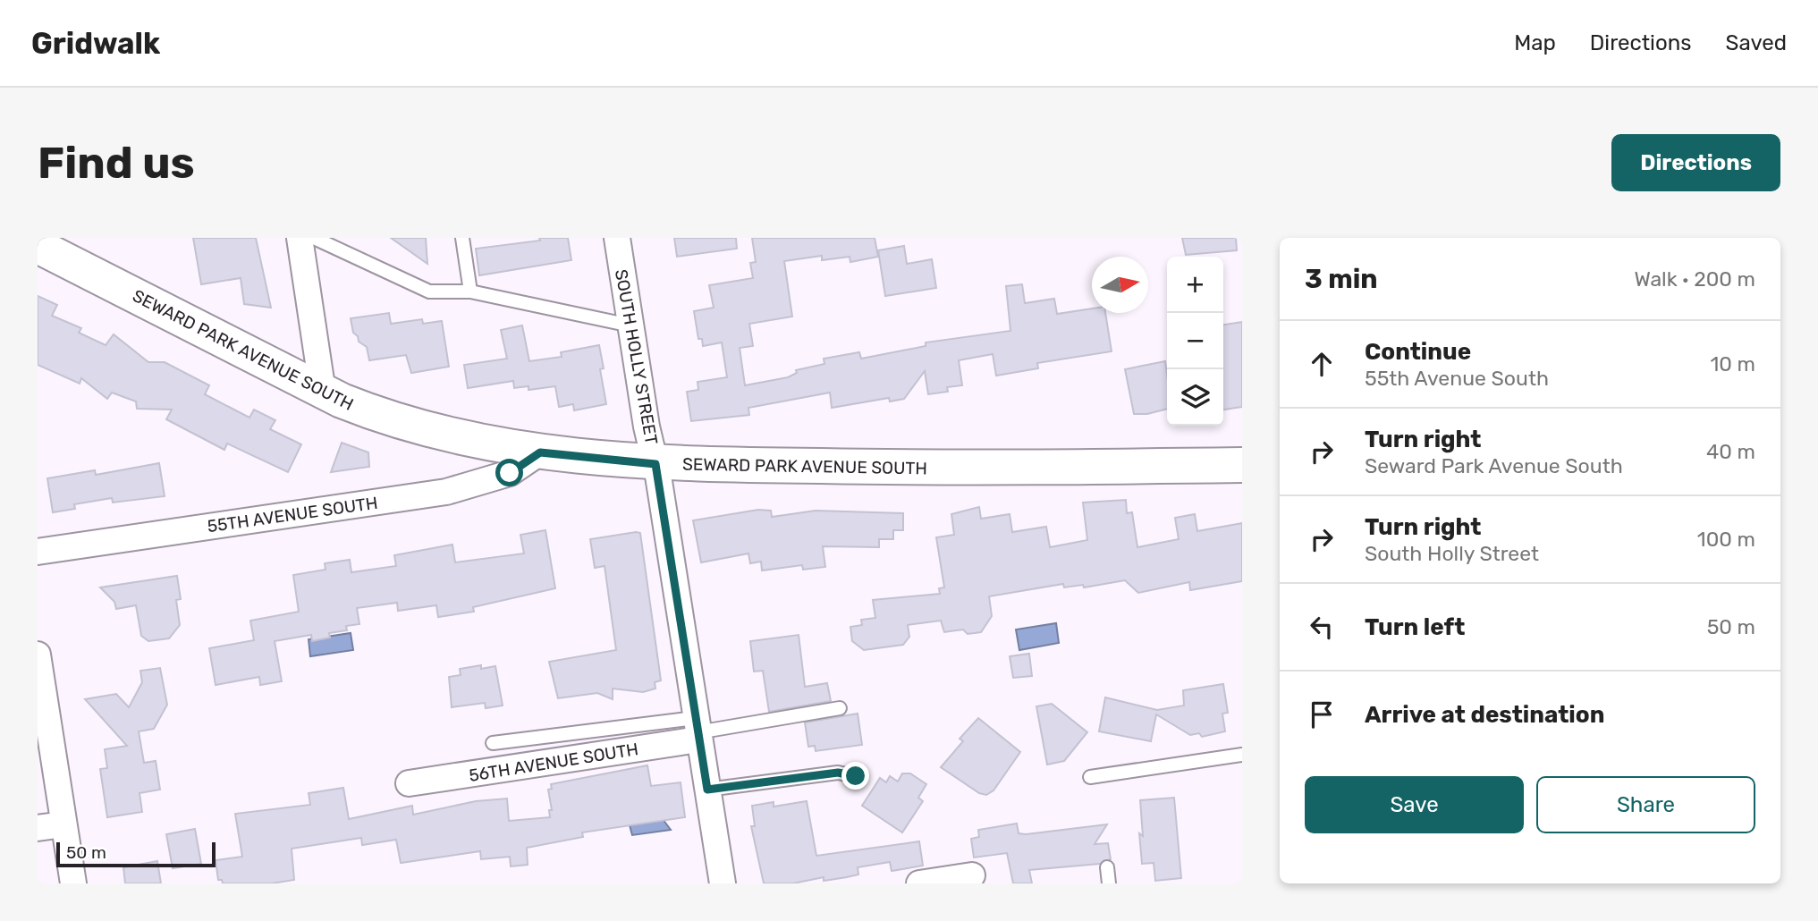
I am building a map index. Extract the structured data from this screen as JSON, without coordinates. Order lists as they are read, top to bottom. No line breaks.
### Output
{"streets":{"main road":["SEWARD PARK AVENUE SOUTH"],"street":["SOUTH HOLLY STREET","55TH AVENUE SOUTH","56TH AVENUE SOUTH"]},"crossings":[["SEWARD PARK AVENUE SOUTH","SOUTH HOLLY STREET"],["SEWARD PARK AVENUE SOUTH","55TH AVENUE SOUTH"],["SOUTH HOLLY STREET","56TH AVENUE SOUTH"]],"scale_bar":"50 m","north":"right","page":{"header":"Gridwalk","nav":["Map","Directions","Saved"],"buttons":["Directions",["Save","Share"]],"title":"Find us","heading":["3 min","Walk · 200 m"],"map_buttons":["+","−"],"list":[["Continue","55th Avenue South","10 m"],["Turn right","Seward Park Avenue South","40 m"],["Turn right","South Holly Street","100 m"],["Turn left","50 m"],"Arrive at destination"],"scale":"50 m"}}
